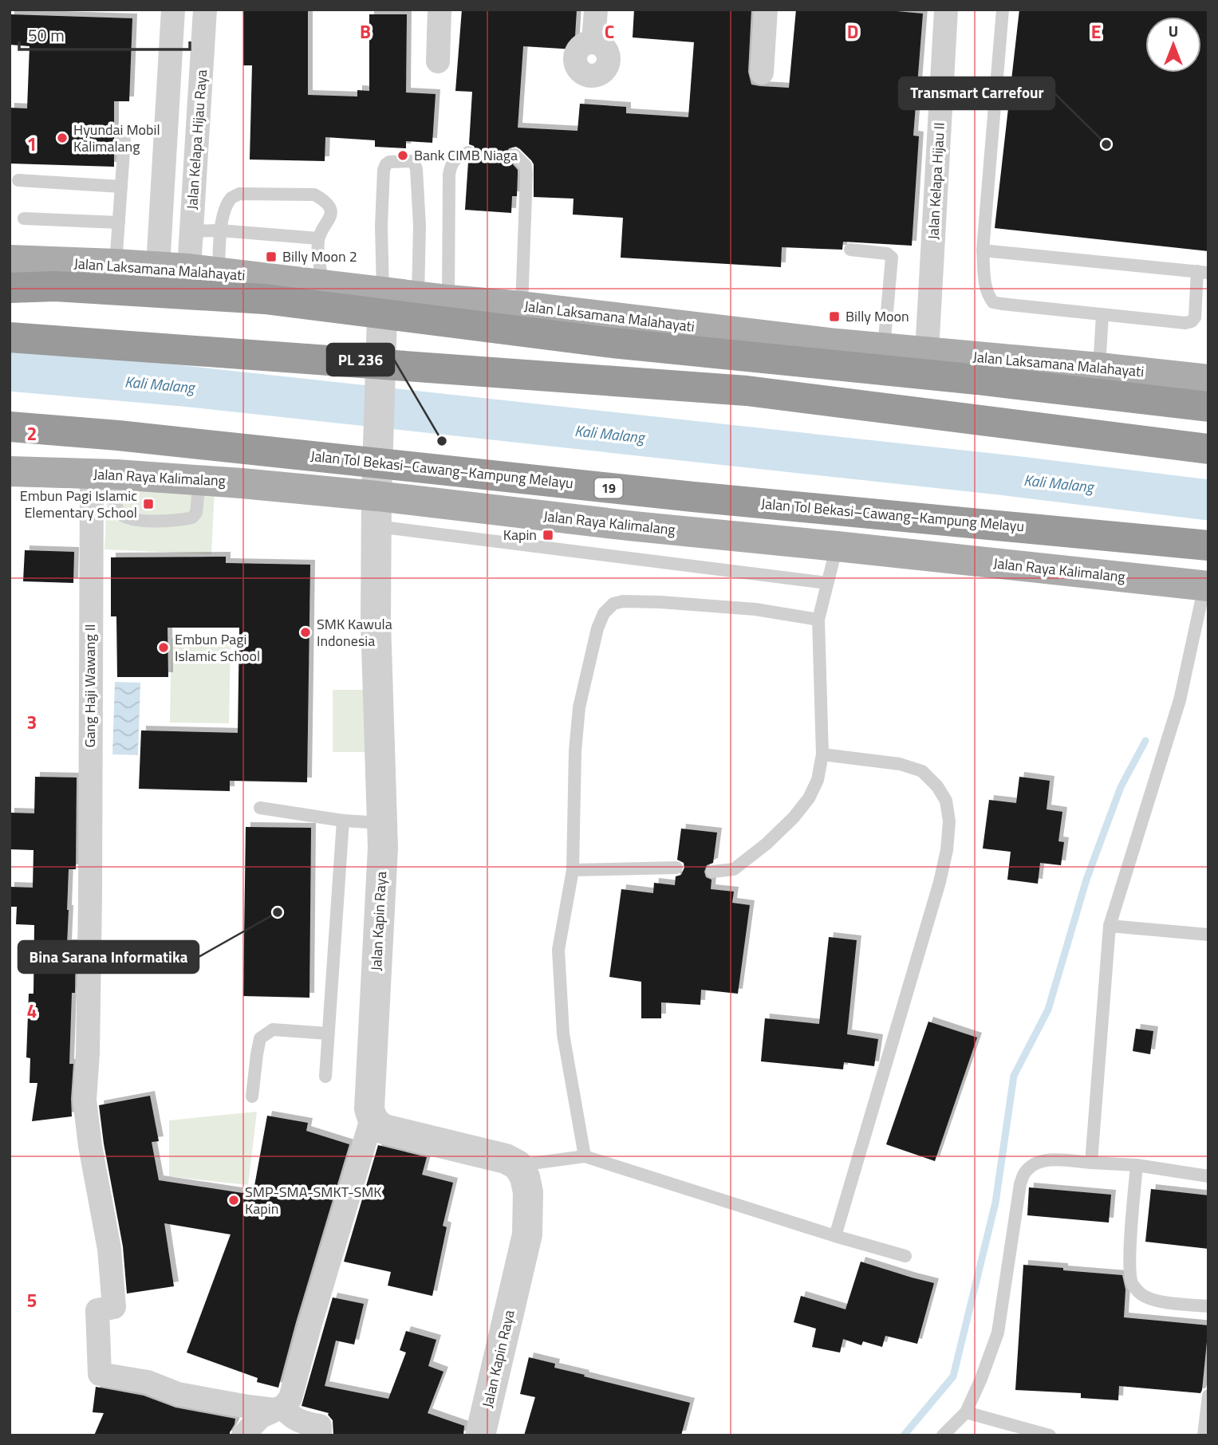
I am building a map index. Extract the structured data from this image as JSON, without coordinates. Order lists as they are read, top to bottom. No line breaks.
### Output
{"streets":{"highway":["Jalan Tol Bekasi–Cawang–Kampung Melayu","19"],"main road":["Jalan Laksamana Malahayati","Jalan Raya Kalimalang"],"street":["Jalan Kelapa Hijau Raya","Jalan Kelapa Hijau II","Gang Haji Wawang II","Jalan Kapin Raya"]},"crossings":[["Jalan Kelapa Hijau Raya","Jalan Laksamana Malahayati"],["Jalan Kelapa Hijau II","Jalan Laksamana Malahayati"],["Jalan Laksamana Malahayati","Jalan Kapin Raya"],["Jalan Raya Kalimalang","Gang Haji Wawang II"],["Jalan Raya Kalimalang","Jalan Kapin Raya"]],"water":["Kali Malang"],"places":{"other":["Hyundai Mobil Kalimalang","Transmart Carrefour","Bank CIMB Niaga","PL 236","SMK Kawula Indonesia","Embun Pagi Islamic School","Bina Sarana Informatika","SMP-SMA-SMKT-SMK Kapin"],"transit":["Billy Moon 2","Billy Moon","Embun Pagi Islamic Elementary School","Kapin"]},"scale_bar":"50 m","north":"top","grid":{"columns":["B","C","D","E"],"rows":["1","2","3","4","5"]}}
